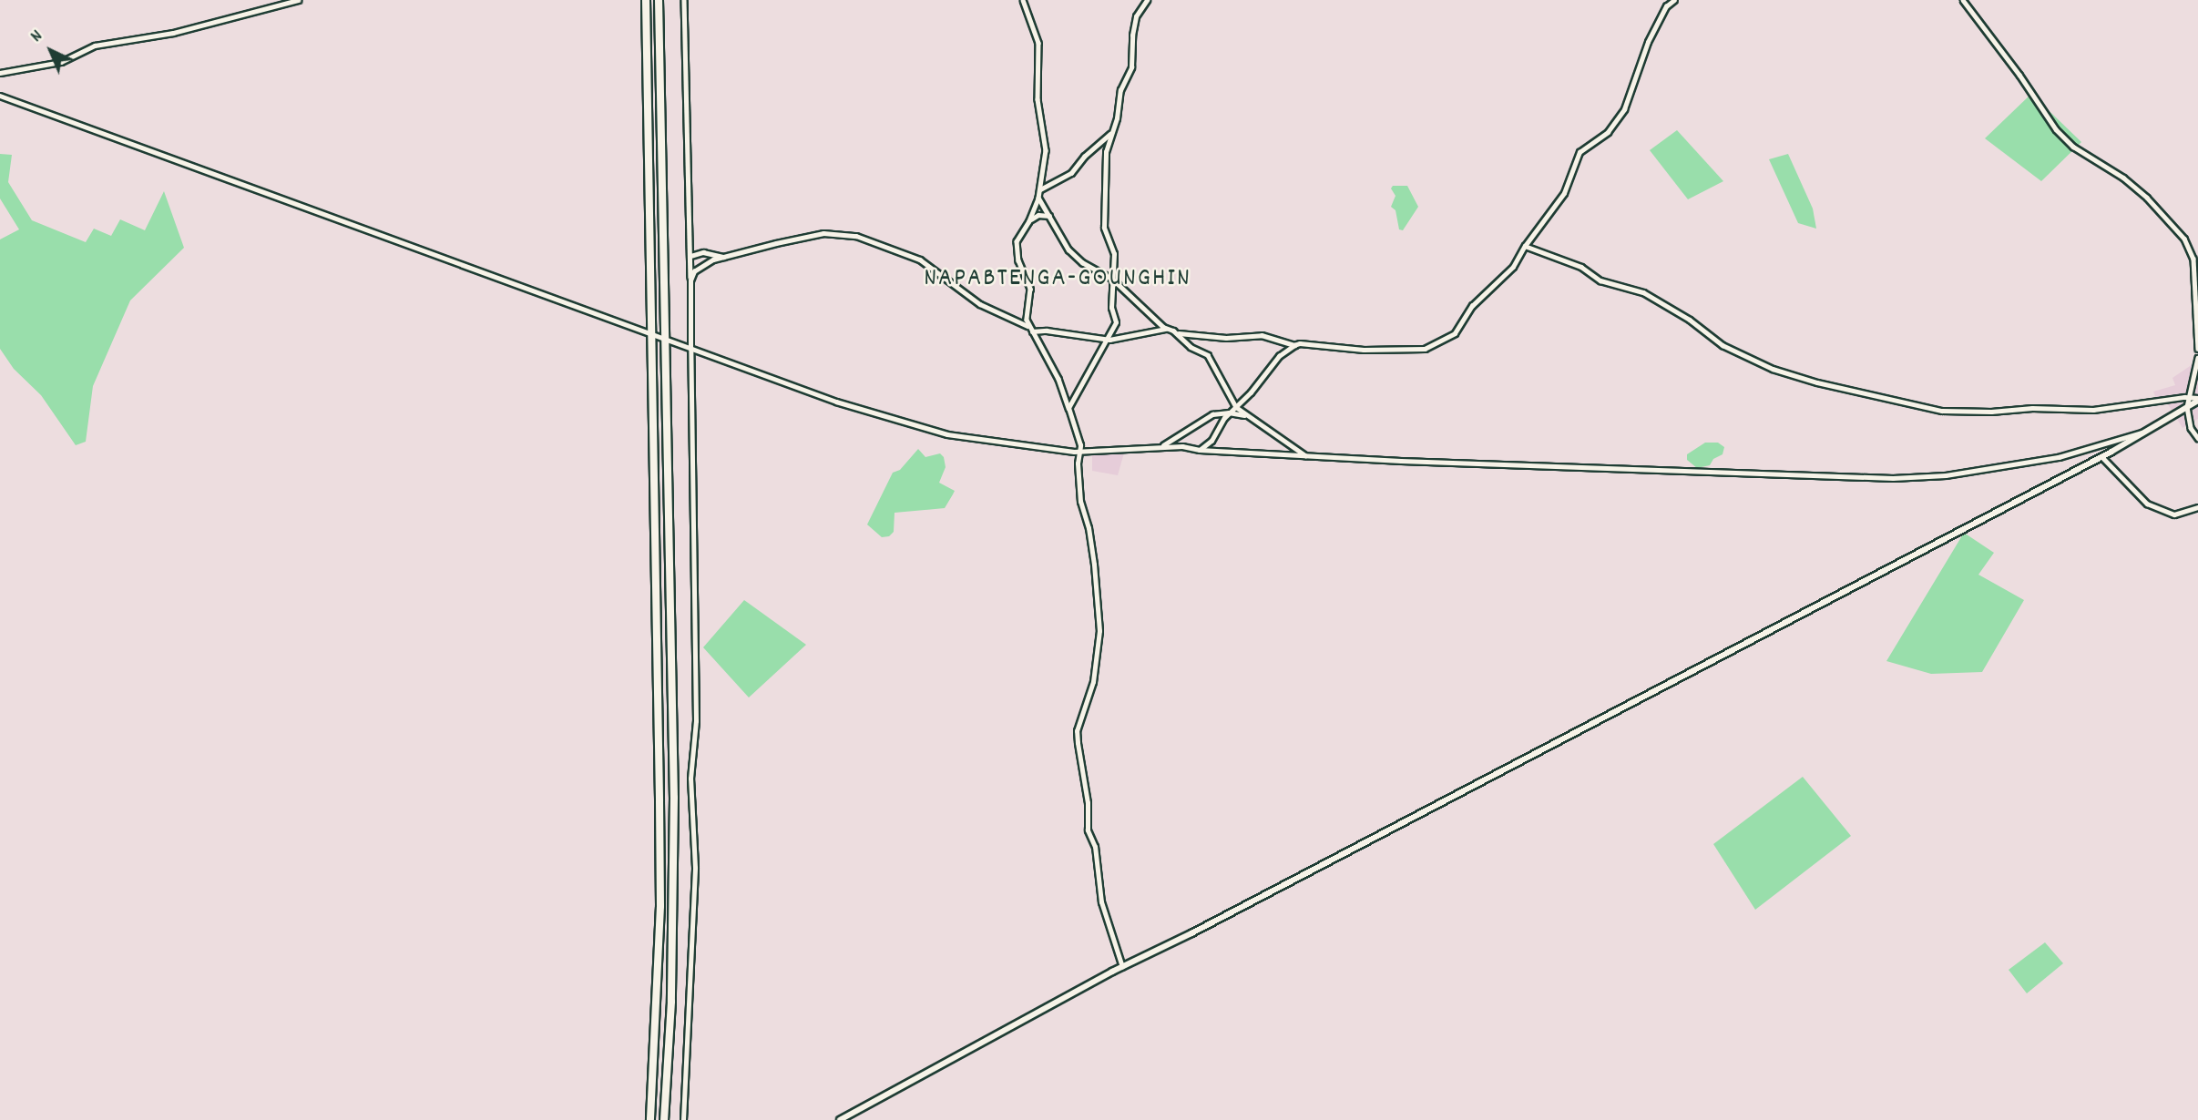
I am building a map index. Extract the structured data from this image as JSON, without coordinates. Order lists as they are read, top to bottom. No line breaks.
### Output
{"districts":["NAPABTENGA-GOUNGHIN"],"north":"top left"}
